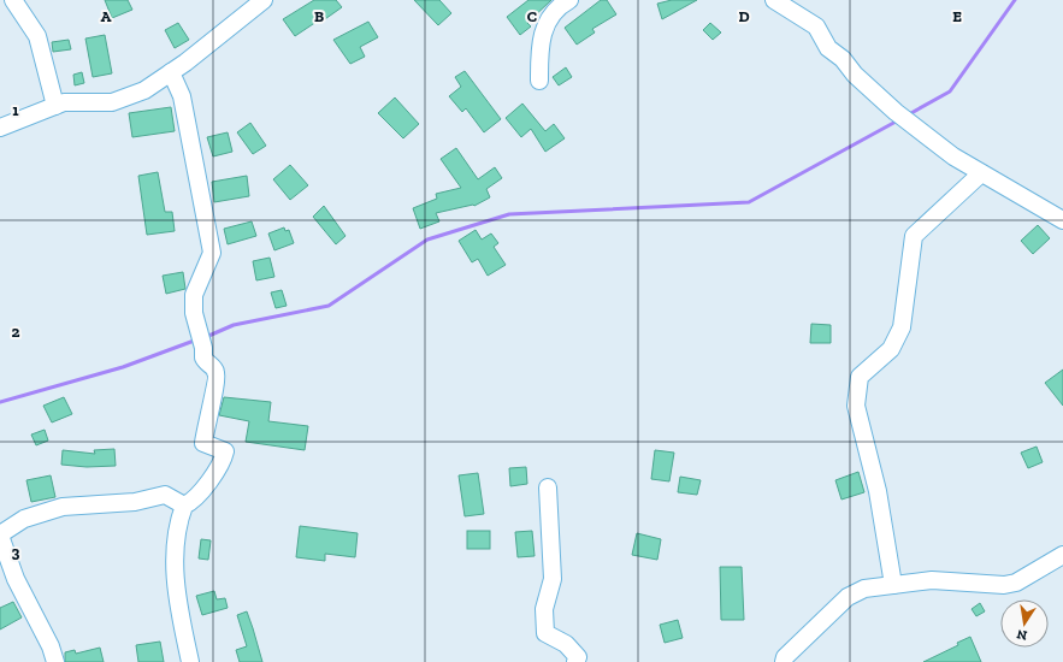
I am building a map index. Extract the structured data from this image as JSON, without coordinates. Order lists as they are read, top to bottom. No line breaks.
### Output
{"north":"bottom","grid":{"columns":["A","B","C","D","E"],"rows":["1","2","3"]}}
